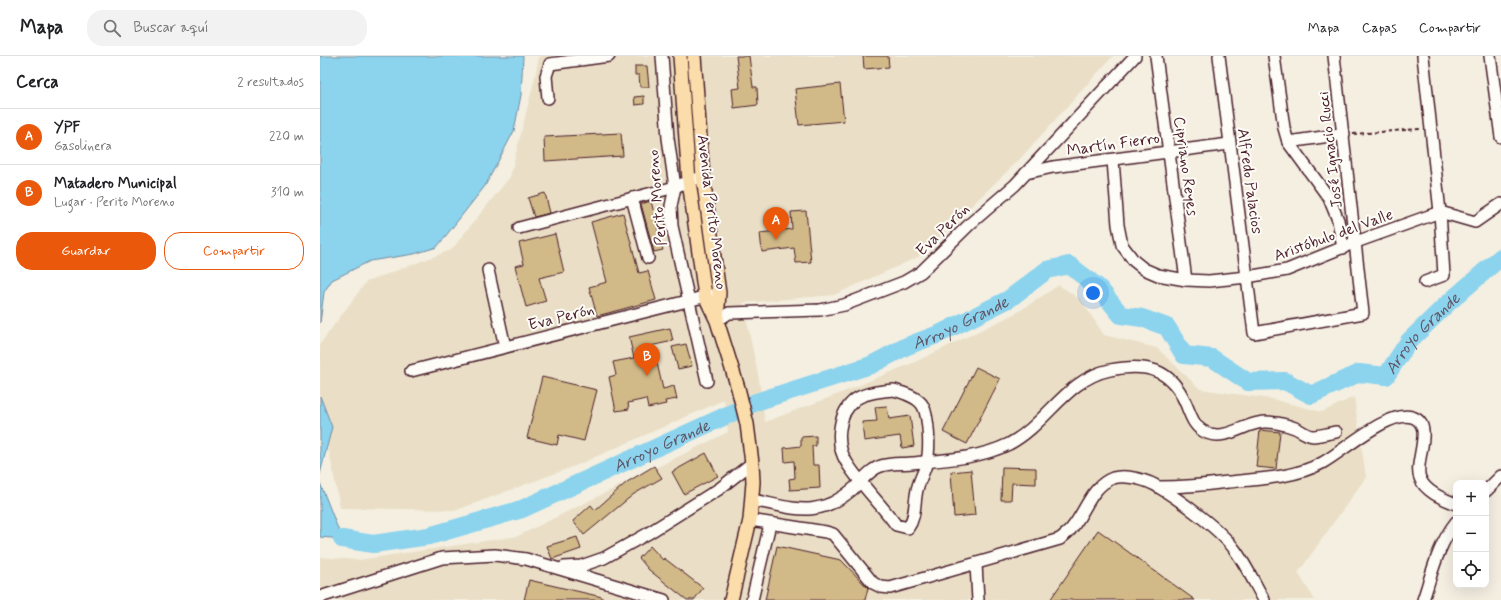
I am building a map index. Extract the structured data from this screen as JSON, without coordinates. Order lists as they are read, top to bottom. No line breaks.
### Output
{"streets":{"main road":["Avenida Perito Moreno"],"street":["Martín Fierro","José Ignacio Rucci","Cipriano Reyes","Alfredo Palacios","Perito Moreno","Eva Perón","Aristóbulo del Valle"]},"crossings":[["Martín Fierro","Cipriano Reyes"],["Martín Fierro","Alfredo Palacios"],["Martín Fierro","Eva Perón"],["Martín Fierro","Aristóbulo del Valle"],["José Ignacio Rucci","Alfredo Palacios"],["José Ignacio Rucci","Aristóbulo del Valle"],["Cipriano Reyes","Aristóbulo del Valle"],["Alfredo Palacios","Aristóbulo del Valle"],["Perito Moreno","Eva Perón"],["Avenida Perito Moreno","Eva Perón"]],"water":["Arroyo Grande"],"page":{"header":"Mapa","search":"Buscar aquí","nav":["Mapa","Capas","Compartir"],"heading":["Cerca","2 resultados"],"list":[{"mark":"A","name":"YPF","note":"Gasolinera","value":"220 m"},{"mark":"B","name":"Matadero Municipal","note":"Lugar · Perito Moreno","value":"310 m"}],"pins":["A","B"],"buttons":["Guardar","Compartir"],"map_buttons":["+","−"]}}
